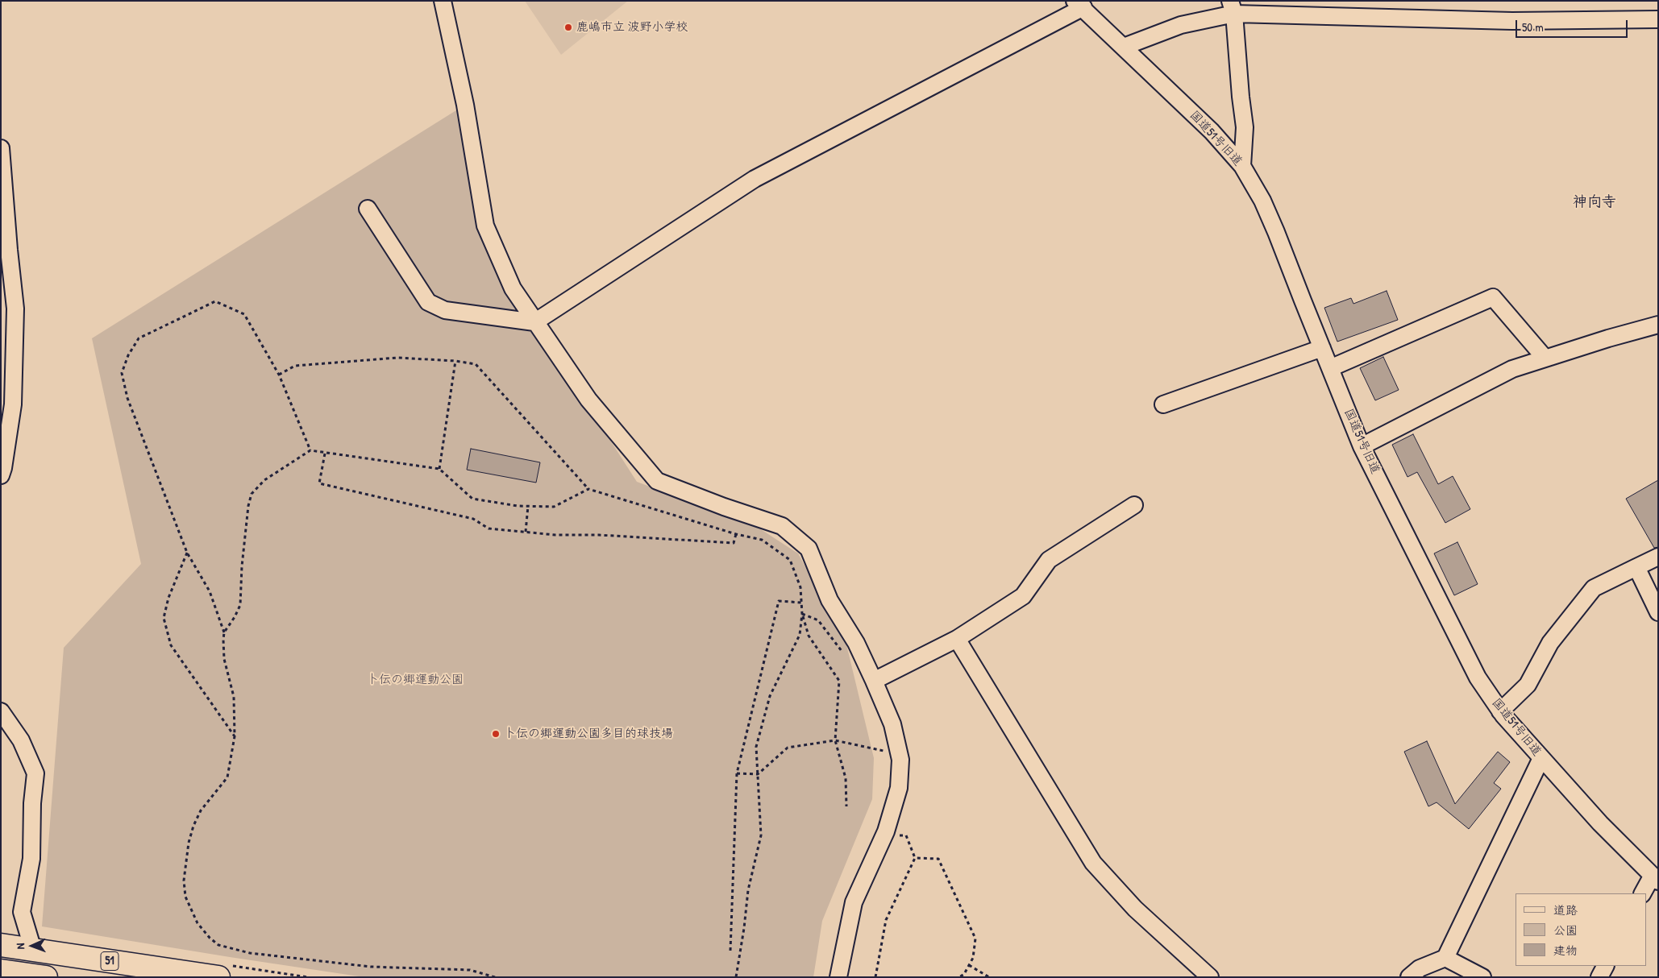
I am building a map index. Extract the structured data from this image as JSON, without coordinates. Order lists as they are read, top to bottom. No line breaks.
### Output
{"streets":{"highway":["51"],"street":["国道51号旧道"]},"districts":["神向寺"],"parks":["卜伝の郷運動公園"],"places":["鹿嶋市立 波野小学校","卜伝の郷運動公園多目的球技場"],"legend":["道路","公園","建物"],"scale_bar":"50 m","north":"left"}
